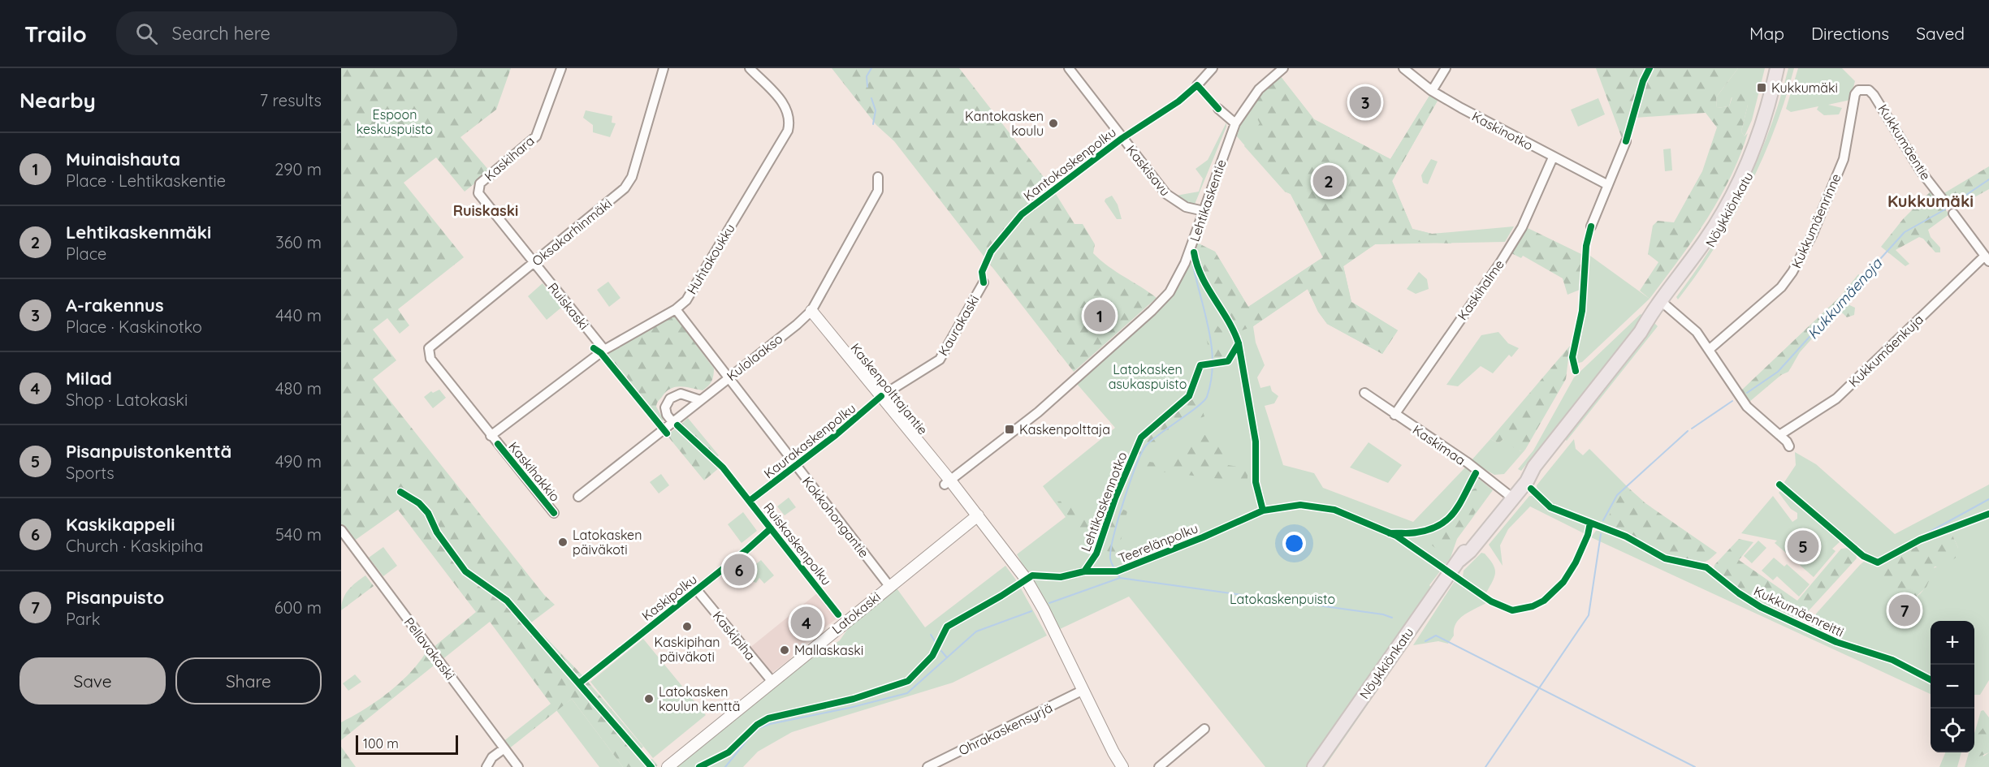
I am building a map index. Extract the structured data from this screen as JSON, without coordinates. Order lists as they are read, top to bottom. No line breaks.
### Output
{"streets":{"main road":["Nöykkiönkatu"],"street":["Kaskinotko","Kukkumäentie","Kaskihara","Kaskisavu","Lehtikaskentie","Kukkumäenrinne","Oksakarhinmäki","Huhtakoukku","Kaskihalme","Ruiskaski","Kaurakaski","Kukkumäenkuja","Kulolaakso","Kaskenpolttajantie","Kaskimaa","Kaskihakkio","Kokkohongantie","Latokaski","Kaskipiha","Pellavakaski","Ohrakaskensyrjä"],"cycle path":["Kantokaskenpolku","Kaurakaskenpolku","Lehtikaskennotko","Teerelänpolku","Ruiskaskenpolku","Kukkumäenreitti"]},"crossings":[["Kaskinotko","Kaskihalme"],["Kukkumäentie","Kukkumäenrinne"],["Kaskihara","Ruiskaski"],["Kaskisavu","Lehtikaskentie"],["Lehtikaskentie","Kaskenpolttajantie"],["Nöykkiönkatu","Kaskimaa"],["Oksakarhinmäki","Ruiskaski"],["Oksakarhinmäki","Kaskihakkio"],["Huhtakoukku","Ruiskaski"],["Huhtakoukku","Kaskihakkio"],["Huhtakoukku","Kokkohongantie"],["Kaskihalme","Kaskimaa"],["Kaurakaski","Kaskenpolttajantie"],["Kulolaakso","Kaskenpolttajantie"],["Kulolaakso","Kokkohongantie"],["Kaskenpolttajantie","Latokaski"],["Kaskenpolttajantie","Ohrakaskensyrjä"],["Kokkohongantie","Latokaski"],["Latokaski","Kaskipiha"]],"districts":["Kukkumäki","Ruiskaski"],"water":["Kukkumäenoja"],"parks":["Espoon keskuspuisto","Latokasken asukaspuisto","Latokaskenpuisto"],"places":{"transit":["Kukkumäki","Kaskenpolttaja"],"other":["Kantokasken koulu","Latokasken päiväkoti","Kaskipihan päiväkoti","Mallaskaski","Latokasken koulun kenttä"]},"scale_bar":"100 m","page":{"header":"Trailo","search":"Search here","nav":["Map","Directions","Saved"],"heading":["Nearby","7 results"],"pins":["3","2","1","5","6","7","4"],"list":[{"mark":"1","name":"Muinaishauta","note":"Place · Lehtikaskentie","value":"290 m"},{"mark":"2","name":"Lehtikaskenmäki","note":"Place","value":"360 m"},{"mark":"3","name":"A-rakennus","note":"Place · Kaskinotko","value":"440 m"},{"mark":"4","name":"Milad","note":"Shop · Latokaski","value":"480 m"},{"mark":"5","name":"Pisanpuistonkenttä","note":"Sports","value":"490 m"},{"mark":"6","name":"Kaskikappeli","note":"Church · Kaskipiha","value":"540 m"},{"mark":"7","name":"Pisanpuisto","note":"Park","value":"600 m"}],"map_buttons":["+","−"],"buttons":["Save","Share"],"scale":"100 m"}}
